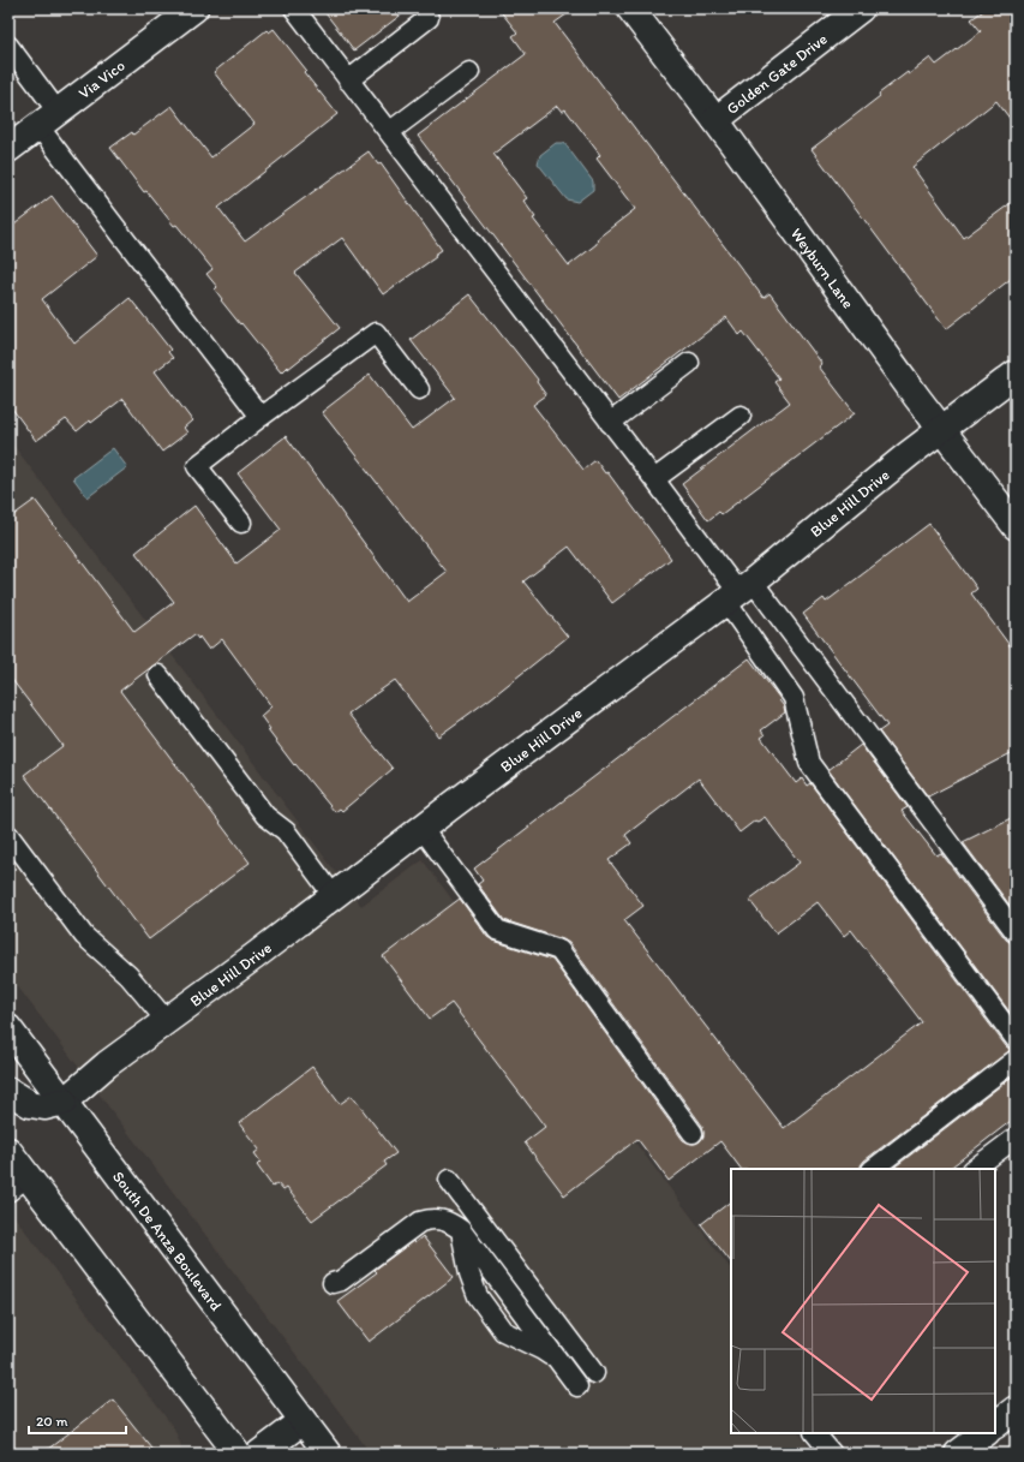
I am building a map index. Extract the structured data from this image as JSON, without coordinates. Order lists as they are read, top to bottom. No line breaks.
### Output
{"streets":{"street":["Golden Gate Drive","Via Vico","Weyburn Lane","Blue Hill Drive","South De Anza Boulevard"]},"crossings":[["Golden Gate Drive","Weyburn Lane"],["Weyburn Lane","Blue Hill Drive"],["Blue Hill Drive","South De Anza Boulevard"]],"scale_bar":"20 m"}
